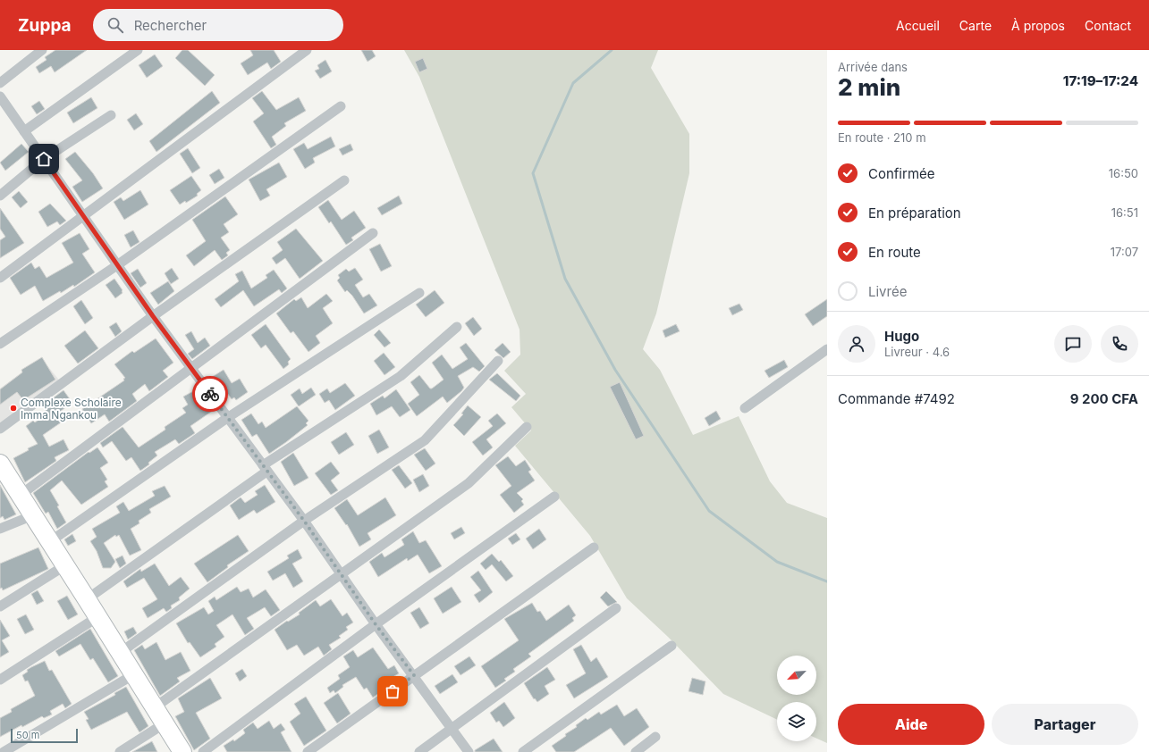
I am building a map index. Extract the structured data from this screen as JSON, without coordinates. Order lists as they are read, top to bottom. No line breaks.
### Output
{"places":["Complexe Scholaire Imma Ngankou"],"scale_bar":"50 m","north":"bottom left","page":{"header":"Zuppa","search":"Rechercher","nav":["Accueil","Carte","À propos","Contact"],"heading":["2 min","Arrivée dans","17:19–17:24"],"panel":["Hugo","Livreur · 4.6","Commande #7492","9 200 CFA"],"bar":"En route · 210 m","list":[["Confirmée","16:50"],["En préparation","16:51"],["En route","17:07"],"Livrée"],"buttons":["Aide","Partager"],"scale":"50 m"}}
